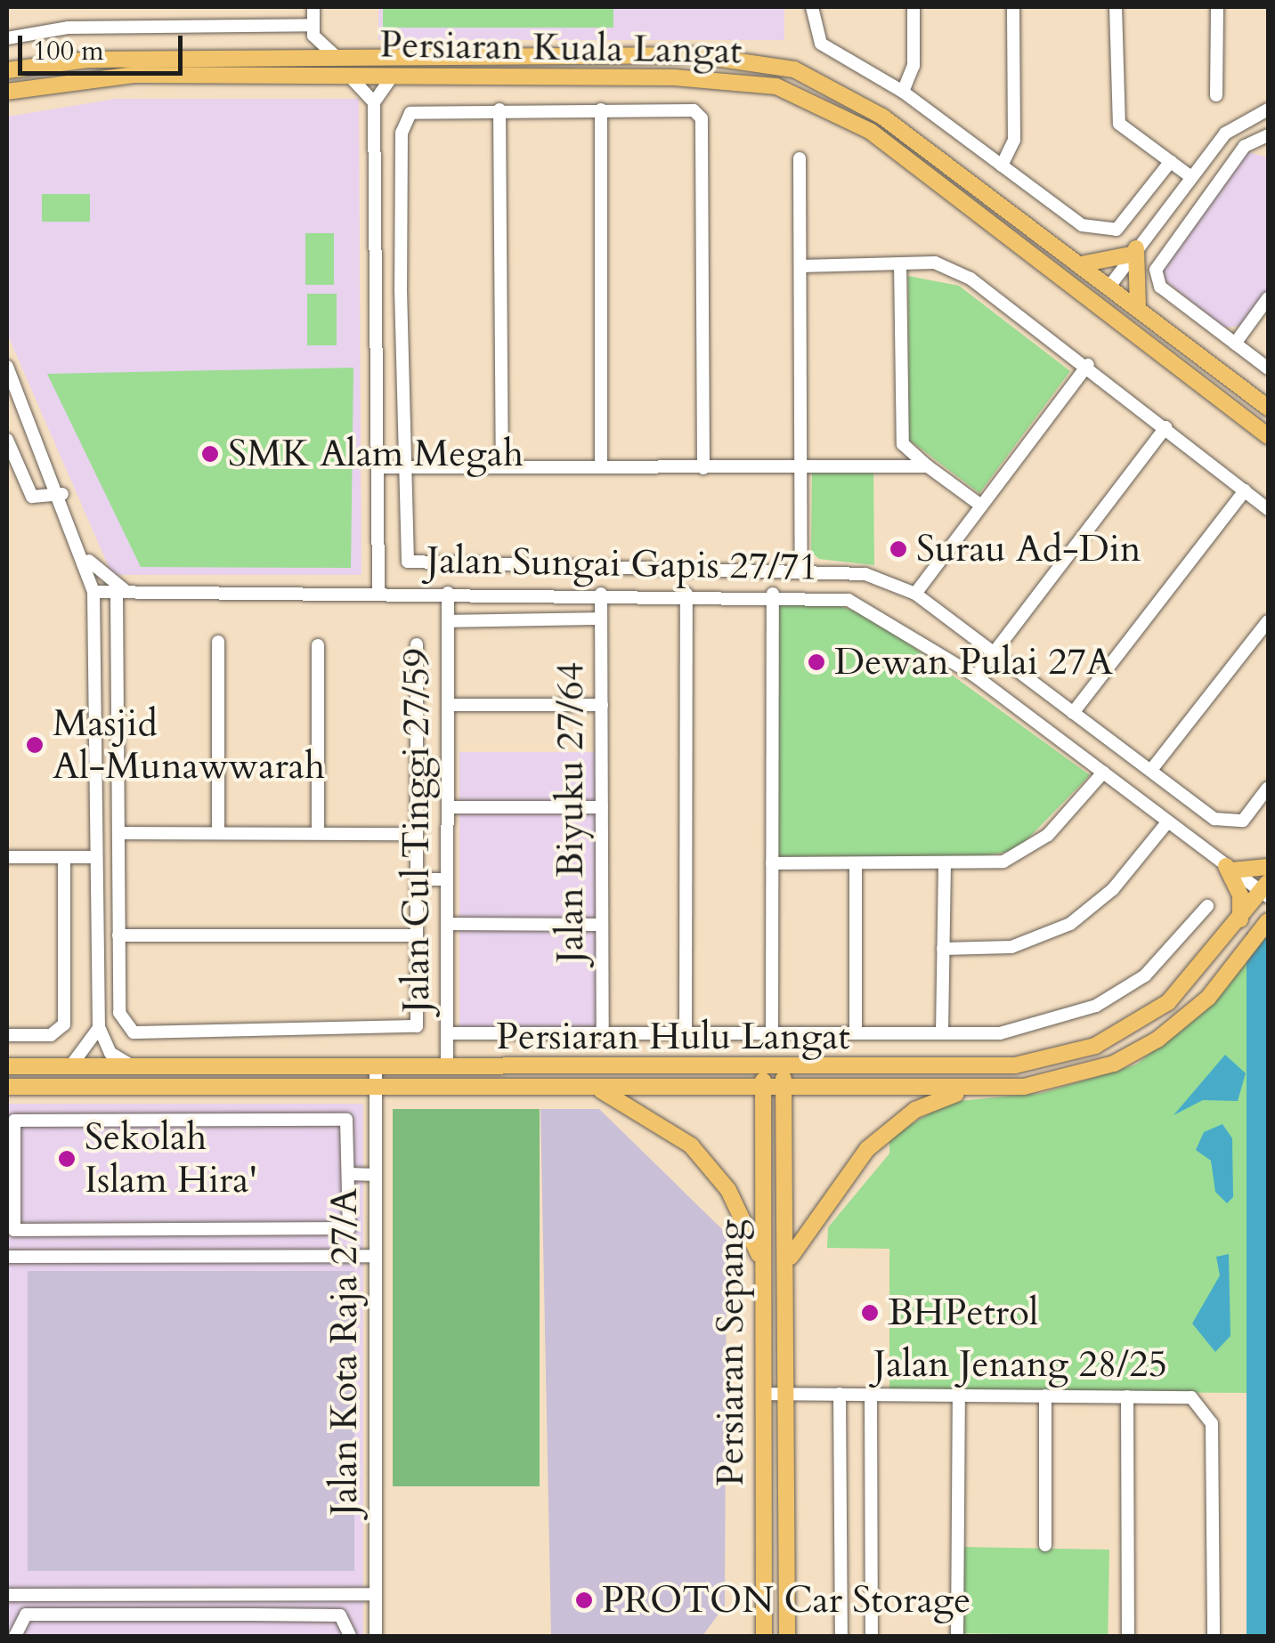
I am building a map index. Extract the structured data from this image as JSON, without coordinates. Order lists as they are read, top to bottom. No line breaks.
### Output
{"streets":{"main road":["Persiaran Kuala Langat","Persiaran Hulu Langat","Persiaran Sepang"],"street":["Jalan Sungai Gapis 27/71","Jalan Biyuku 27/64","Jalan Cul Tinggi 27/59","Jalan Kota Raja 27/A","Jalan Jenang 28/25"]},"crossings":[["Jalan Sungai Gapis 27/71","Jalan Biyuku 27/64"],["Jalan Sungai Gapis 27/71","Jalan Cul Tinggi 27/59"],["Jalan Sungai Gapis 27/71","Persiaran Hulu Langat"],["Jalan Cul Tinggi 27/59","Persiaran Hulu Langat"],["Persiaran Hulu Langat","Jalan Kota Raja 27/A"],["Persiaran Hulu Langat","Persiaran Sepang"],["Persiaran Sepang","Jalan Jenang 28/25"]],"places":["SMK Alam Megah","Surau Ad-Din","Dewan Pulai 27A","Masjid Al-Munawwarah","Sekolah Islam Hira'","BHPetrol","PROTON Car Storage"],"scale_bar":"100 m"}
